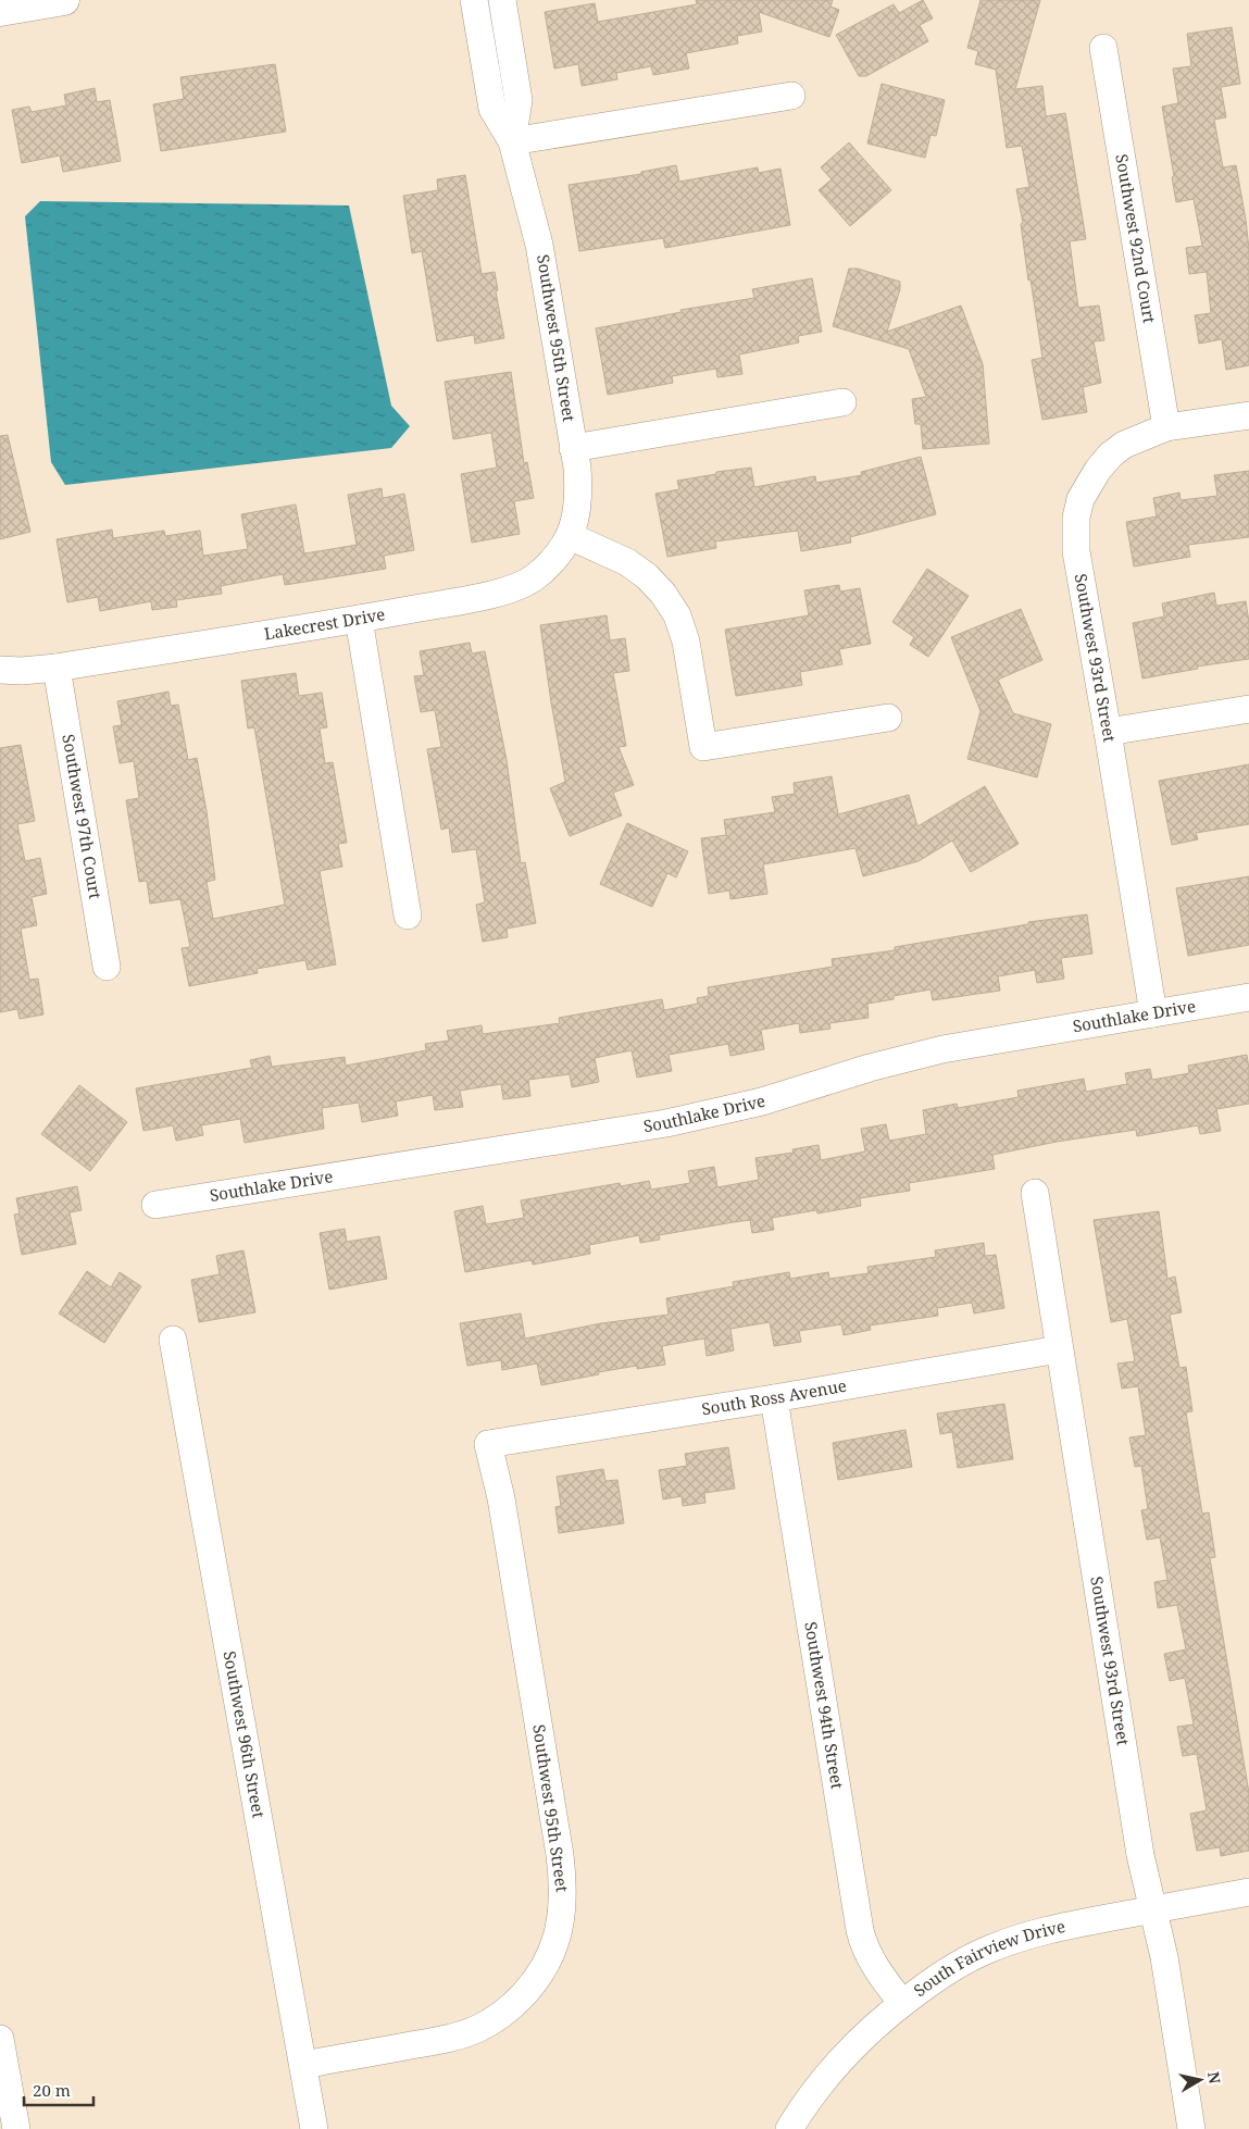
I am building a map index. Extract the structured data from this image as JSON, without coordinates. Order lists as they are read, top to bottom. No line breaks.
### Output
{"streets":{"street":["Southwest 92nd Court","Southwest 95th Street","Lakecrest Drive","Southwest 93rd Street","Southwest 97th Court","Southlake Drive","South Ross Avenue","Southwest 94th Street","Southwest 96th Street","South Fairview Drive"]},"crossings":[["Southwest 92nd Court","Southwest 93rd Street"],["Southwest 95th Street","Lakecrest Drive"],["Southwest 95th Street","South Ross Avenue"],["Southwest 95th Street","Southwest 96th Street"],["Lakecrest Drive","Southwest 97th Court"],["Southwest 93rd Street","Southlake Drive"],["Southwest 93rd Street","South Ross Avenue"],["Southwest 93rd Street","South Fairview Drive"],["South Ross Avenue","Southwest 94th Street"],["Southwest 94th Street","South Fairview Drive"]],"scale_bar":"20 m","north":"right"}
